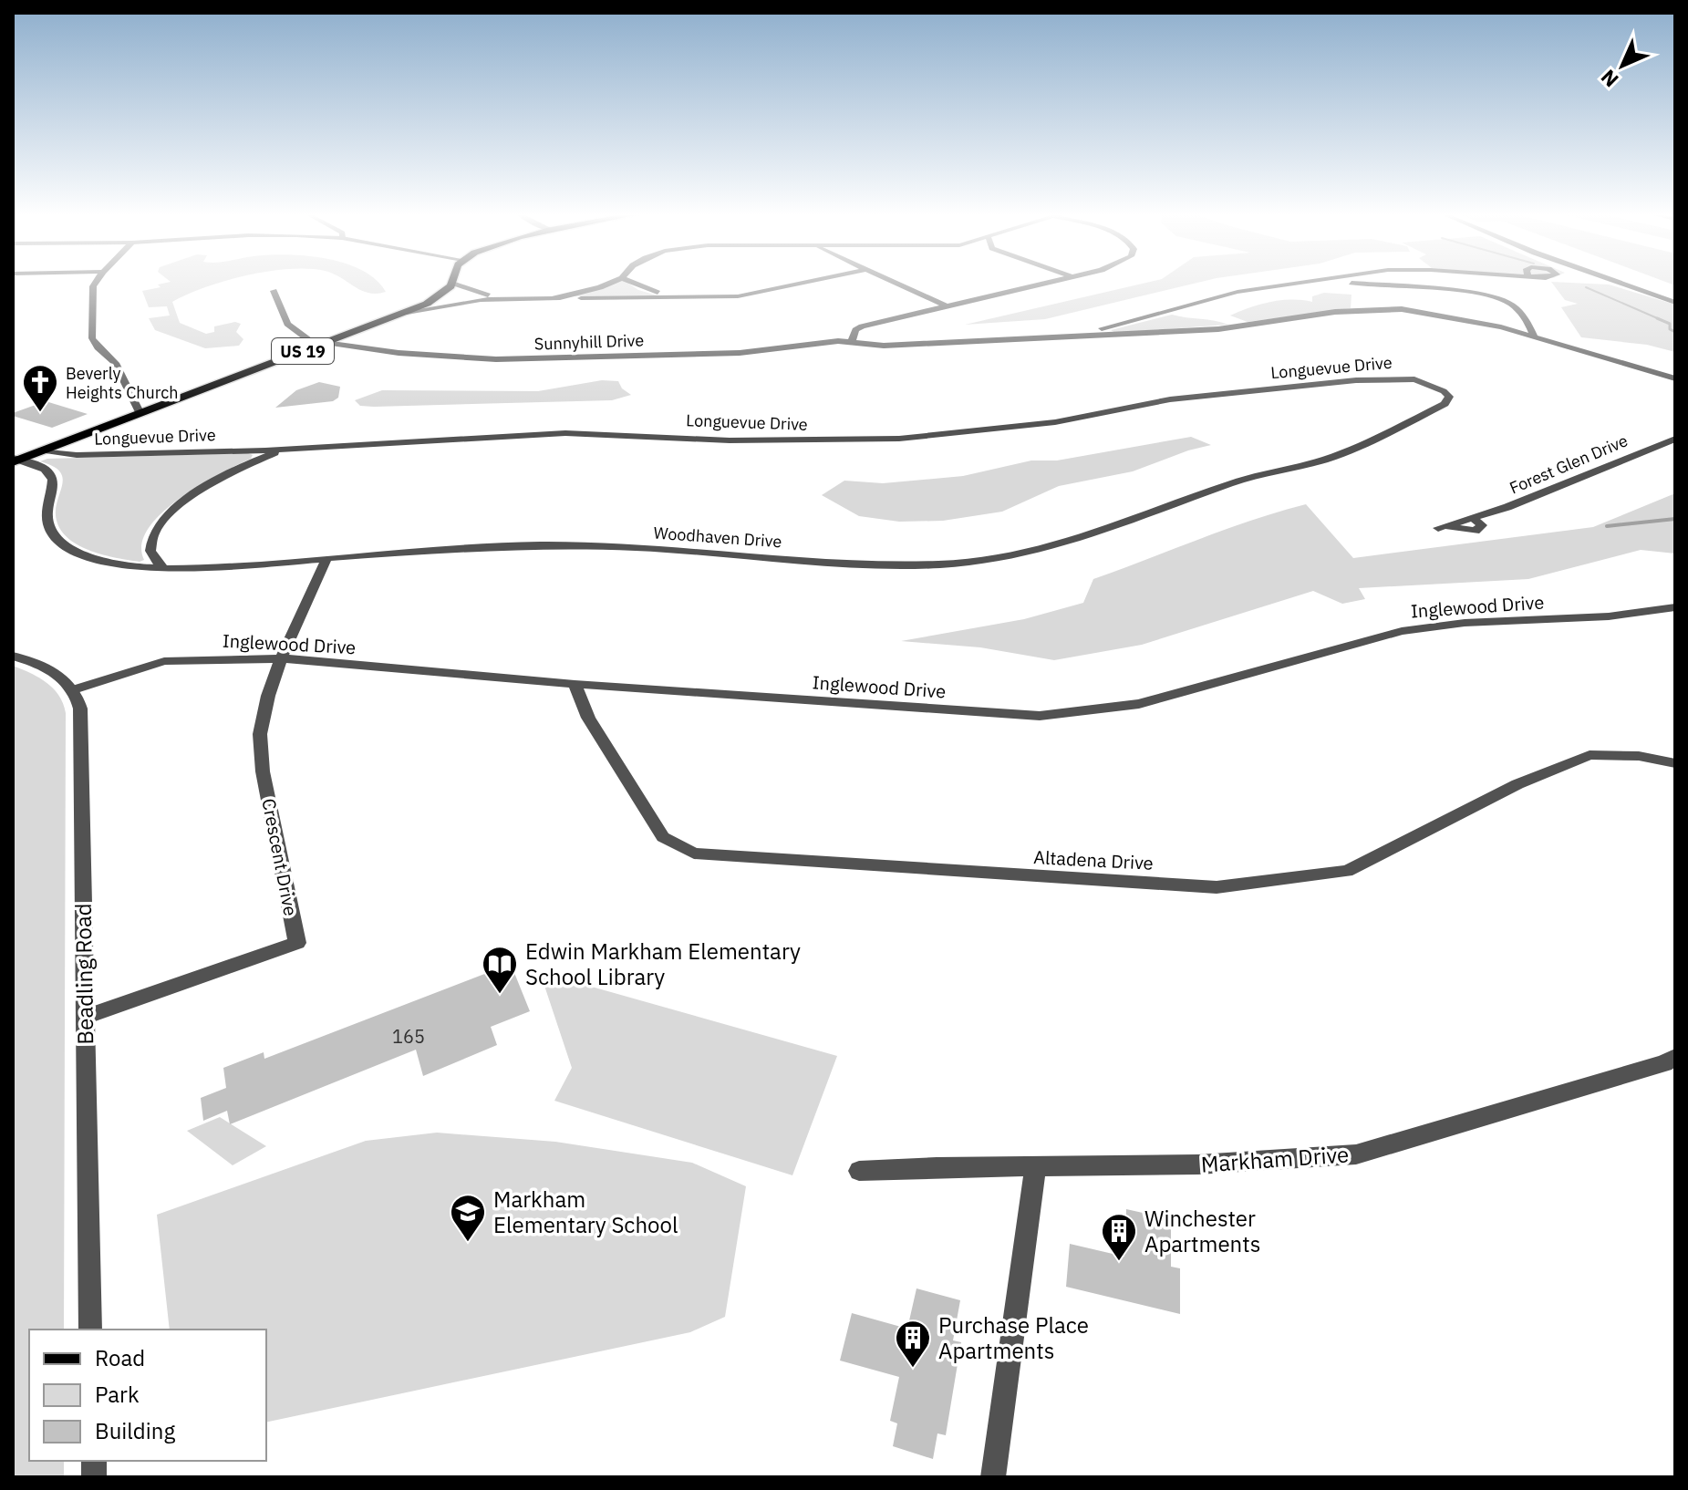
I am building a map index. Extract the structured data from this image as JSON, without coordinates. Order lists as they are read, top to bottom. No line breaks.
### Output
{"streets":{"main road":["US 19"],"street":["Sunnyhill Drive","Longuevue Drive","Forest Glen Drive","Woodhaven Drive","Inglewood Drive","Crescent Drive","Altadena Drive","Beadling Road","Markham Drive"]},"crossings":[["Sunnyhill Drive","US 19"],["US 19","Longuevue Drive"],["US 19","Woodhaven Drive"],["Longuevue Drive","Woodhaven Drive"],["Woodhaven Drive","Crescent Drive"],["Inglewood Drive","Crescent Drive"],["Inglewood Drive","Altadena Drive"],["Inglewood Drive","Beadling Road"],["Crescent Drive","Beadling Road"]],"places":{"church":["Beverly Heights Church"],"library":["Edwin Markham Elementary School Library"],"school or university":["Markham Elementary School"],"building":["Winchester Apartments","Purchase Place Apartments"]},"house_numbers":["165"],"legend":["Road","Park","Building"],"north":"bottom left"}
